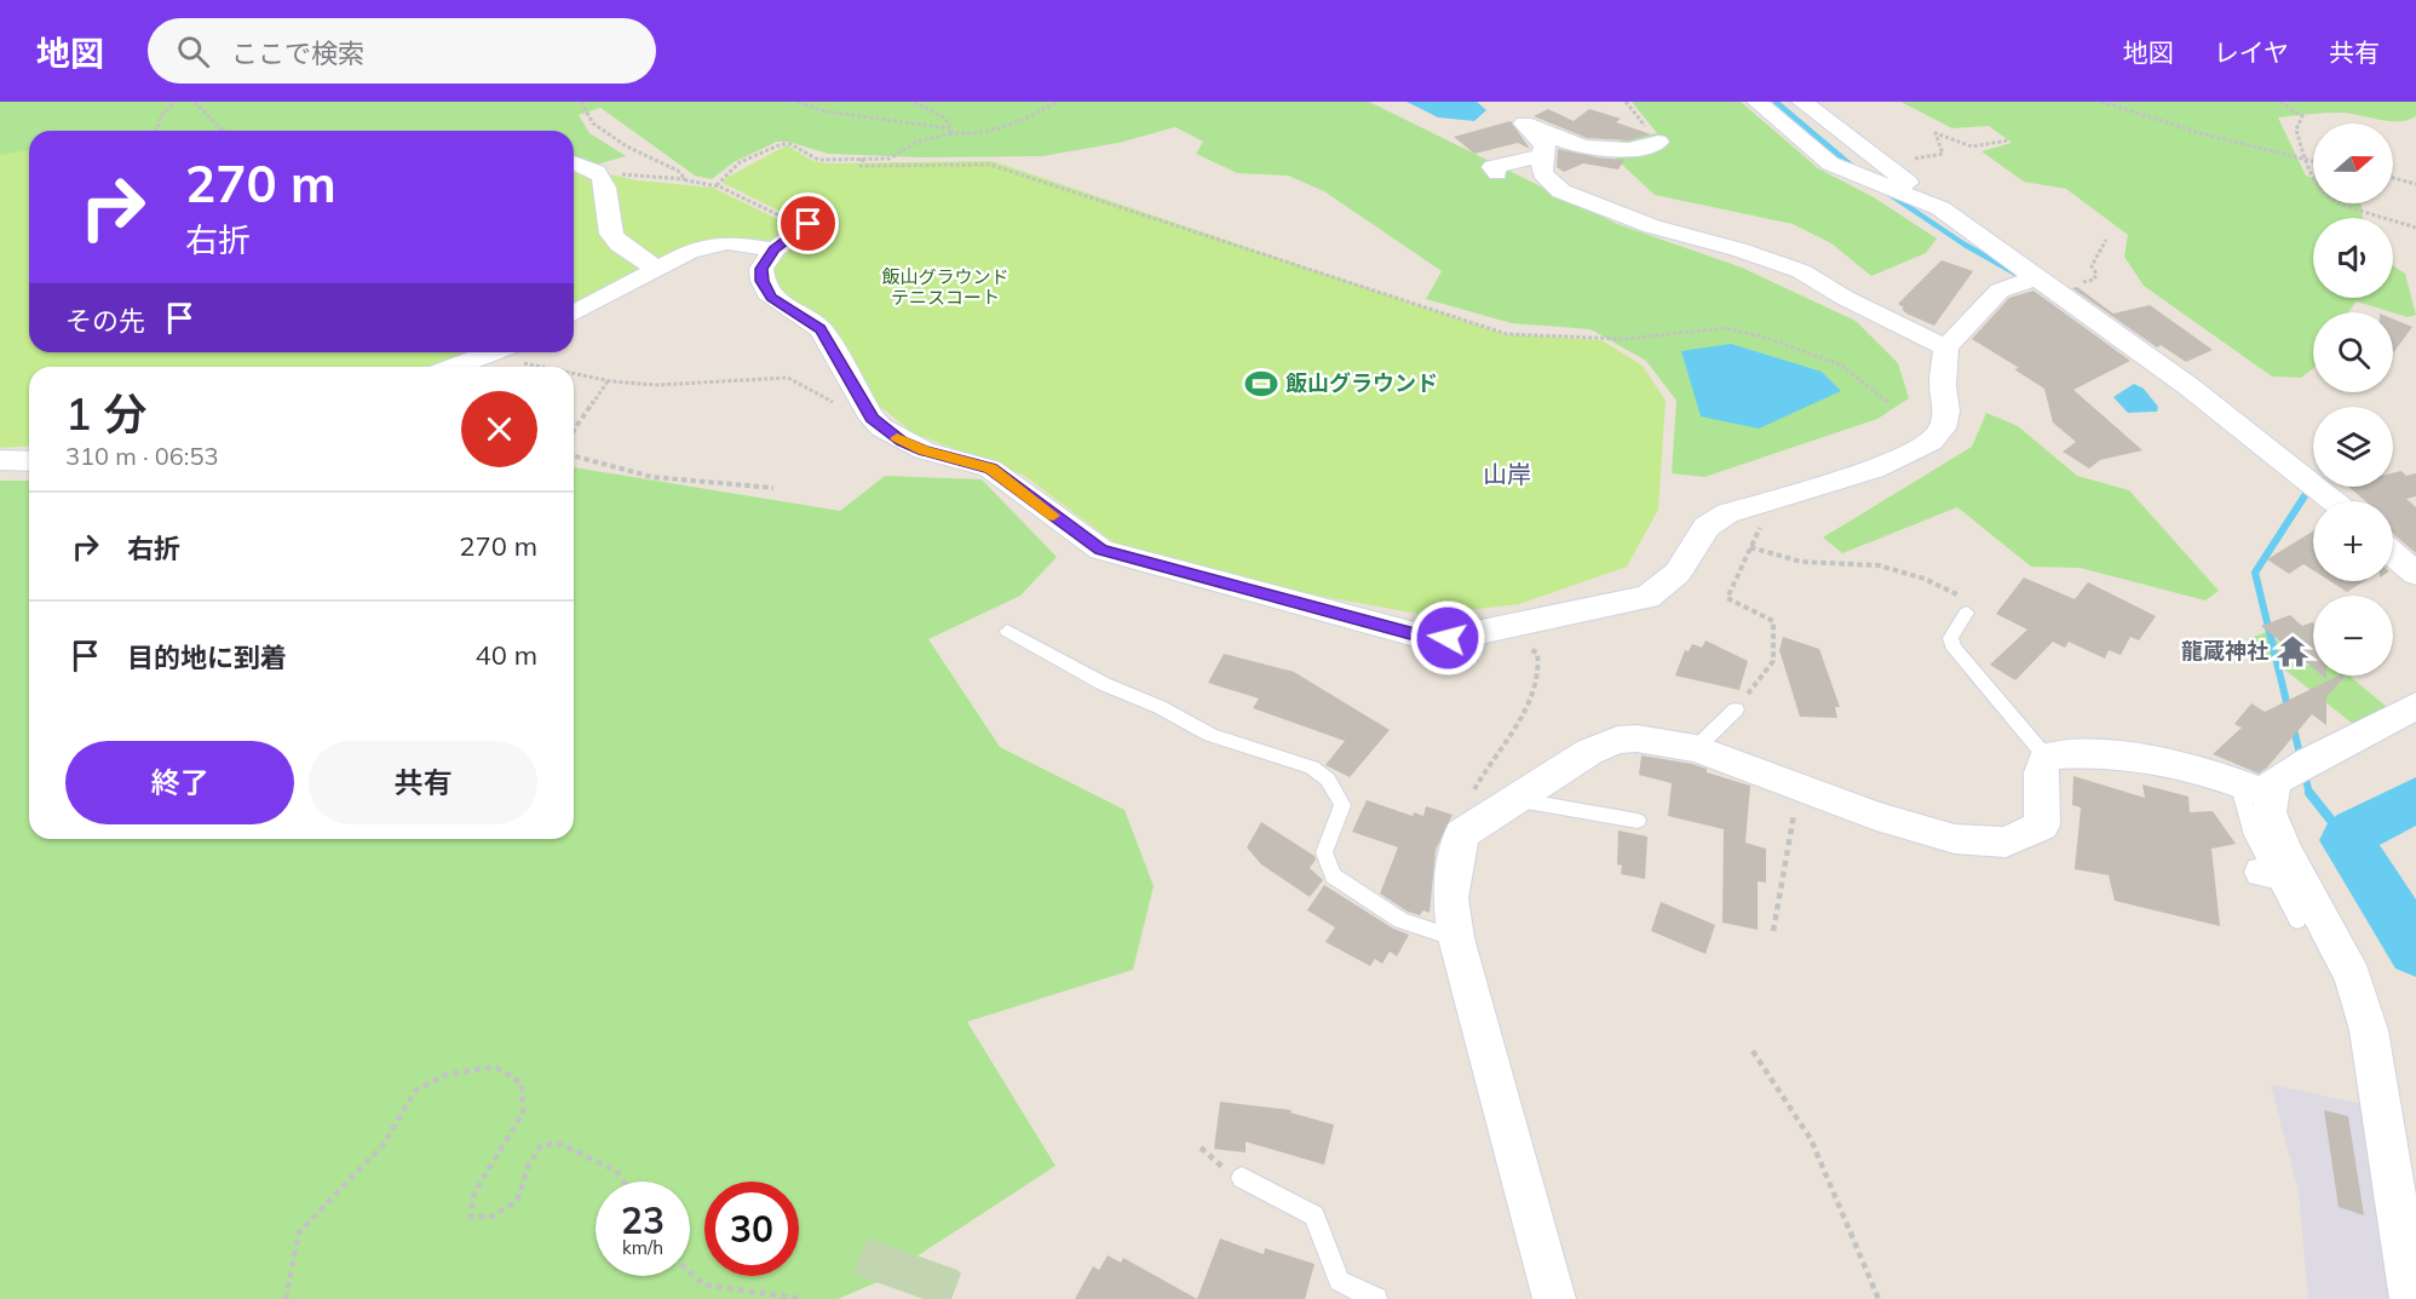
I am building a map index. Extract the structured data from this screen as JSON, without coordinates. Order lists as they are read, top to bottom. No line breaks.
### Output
{"districts":["山岸"],"parks":["飯山グラウンド テニスコート"],"places":{"sports":["飯山グラウンド"],"temple":["龍蔵神社"]},"north":"right","page":{"header":"地図","search":"ここで検索","nav":["地図","レイヤ","共有"],"map_buttons":["+","−"],"turn":["270 m","右折"],"then":"その先","heading":["1 分","310 m · 06:53"],"list":[{"name":"右折","value":"270 m"},{"name":"目的地に到着","value":"40 m"}],"buttons":["終了","共有"],"speed":"23 km/h","limit":"30"}}
